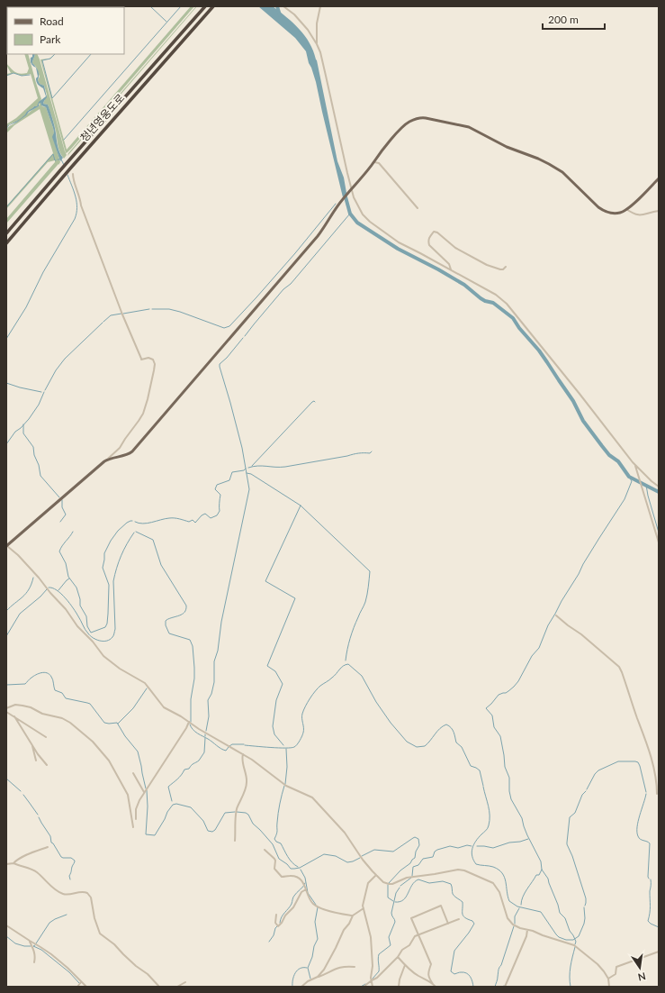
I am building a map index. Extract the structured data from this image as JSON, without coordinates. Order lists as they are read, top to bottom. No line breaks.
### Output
{"streets":{"highway":["청년영웅도로"]},"legend":["Road","Park"],"scale_bar":"200 m","north":"bottom"}
